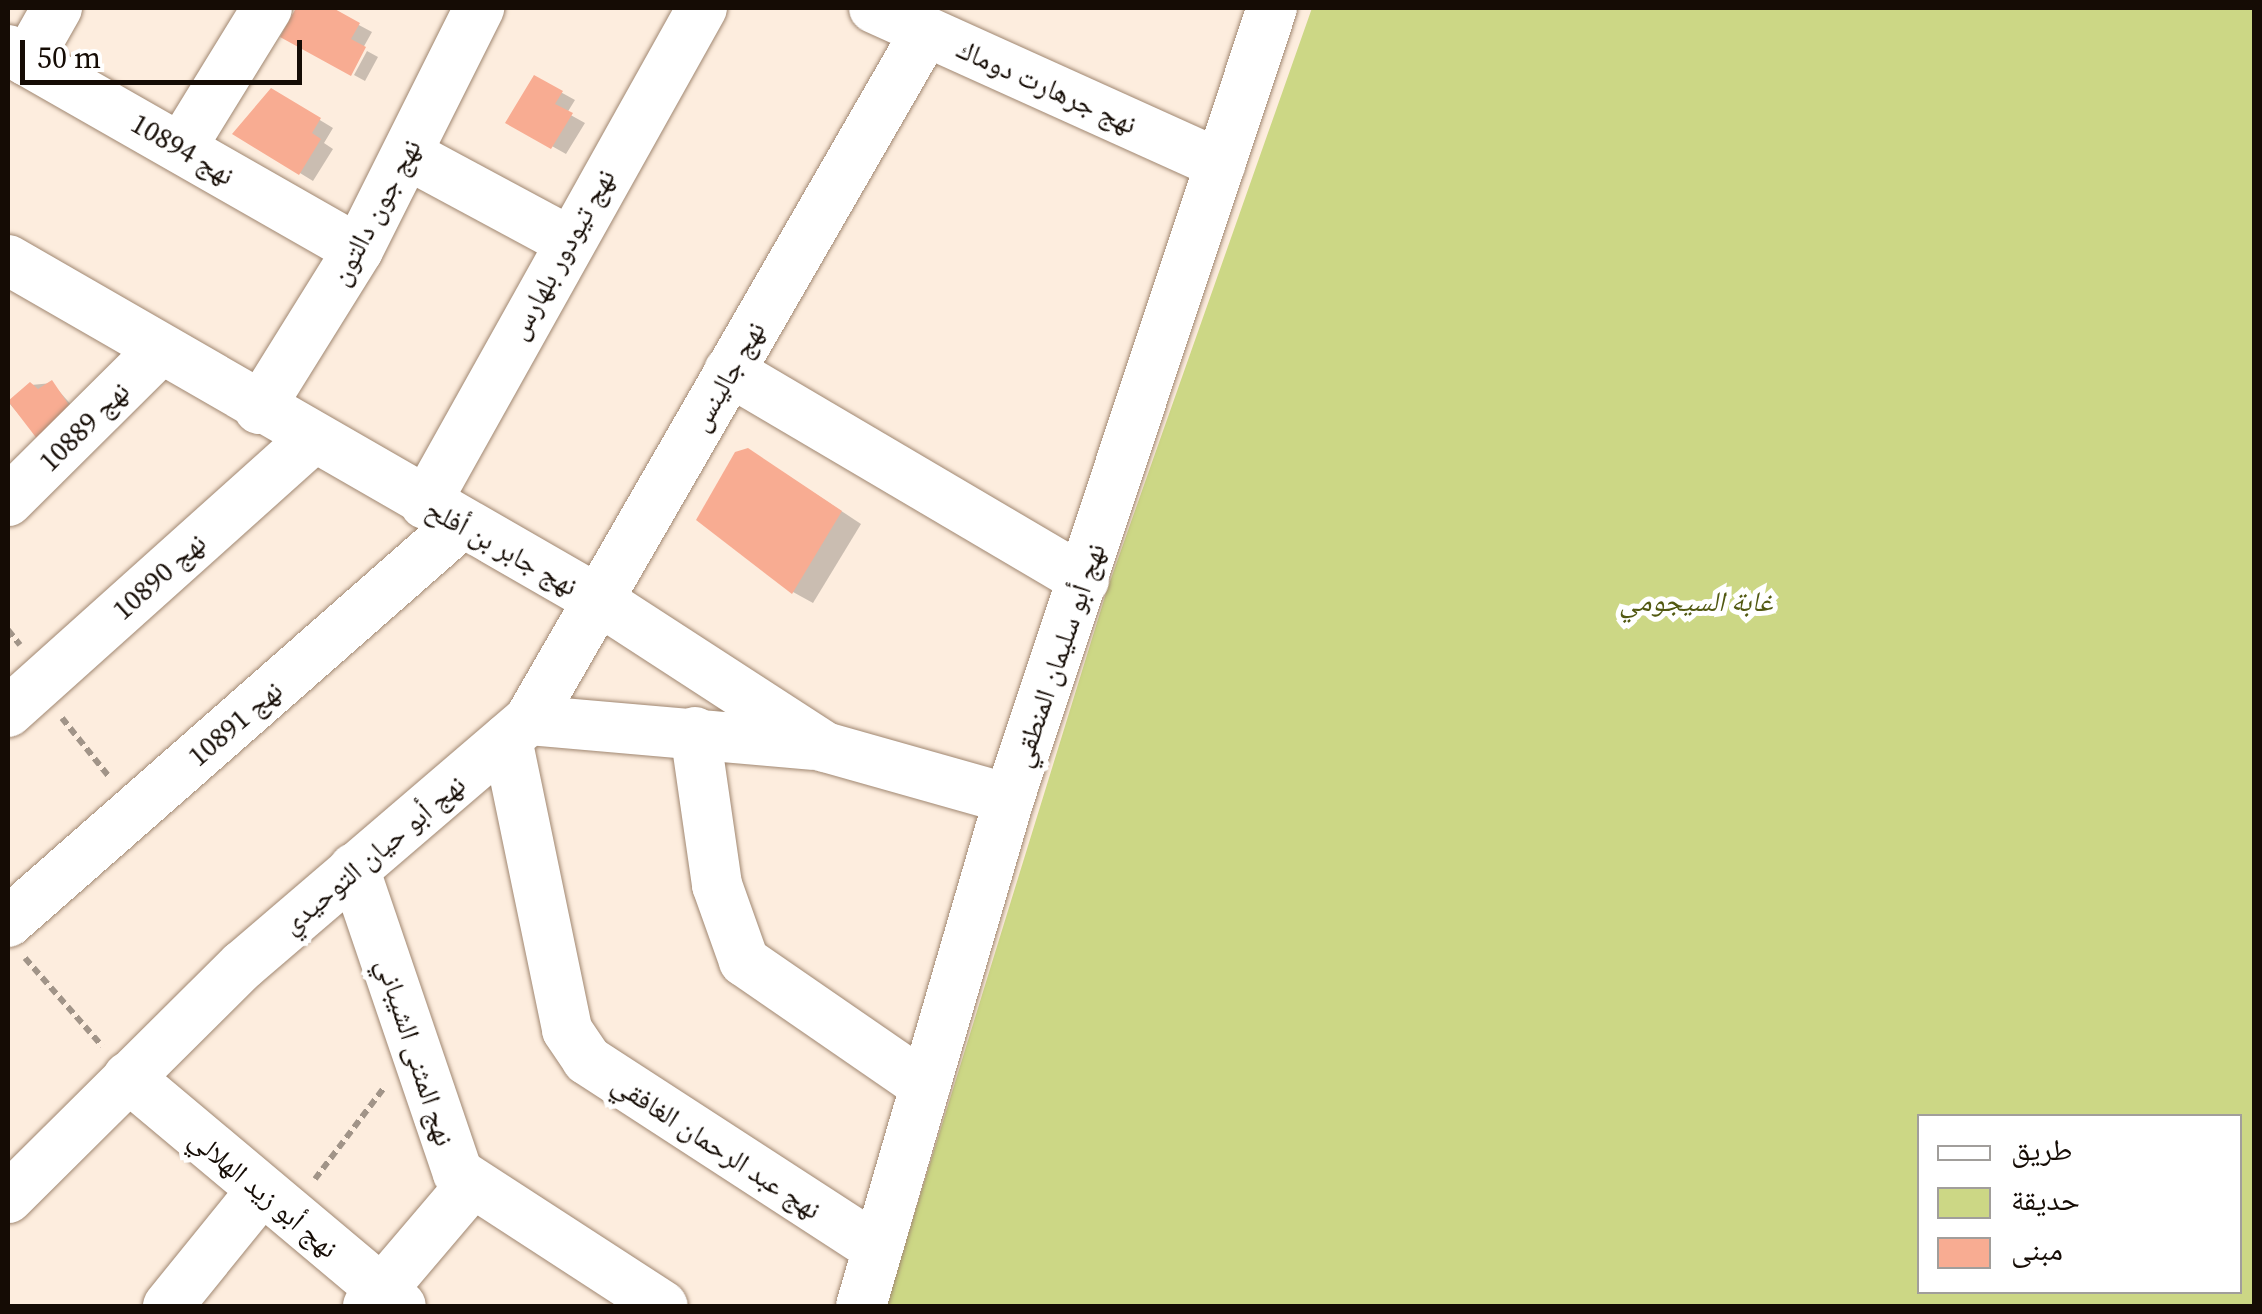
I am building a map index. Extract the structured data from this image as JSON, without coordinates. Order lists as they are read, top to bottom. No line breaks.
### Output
{"streets":{"street":["نهج جرهارت دوماك","نهج 10894","نهج جون دالتون","نهج تيودور بلهارس","نهج جالينس","نهج 10889","نهج جابر بن أفلح","نهج 10890","نهج أبو سليمان المنطقي","نهج 10891","نهج أبو حيان التوحيدي","نهج المثنى الشيباني","نهج عبد الرحمان الغافقي","نهج أبو زيد الهلالي"]},"crossings":[["نهج جرهارت دوماك","نهج جالينس"],["نهج جرهارت دوماك","نهج أبو سليمان المنطقي"],["نهج 10894","نهج جون دالتون"],["نهج جون دالتون","نهج جابر بن أفلح"],["نهج تيودور بلهارس","نهج جابر بن أفلح"],["نهج تيودور بلهارس","نهج 10891"],["نهج جالينس","نهج جابر بن أفلح"],["نهج جالينس","نهج أبو حيان التوحيدي"],["نهج جالينس","نهج عبد الرحمان الغافقي"],["نهج 10889","نهج جابر بن أفلح"],["نهج جابر بن أفلح","نهج 10890"],["نهج جابر بن أفلح","نهج أبو سليمان المنطقي"],["نهج جابر بن أفلح","نهج 10891"],["نهج أبو سليمان المنطقي","نهج عبد الرحمان الغافقي"],["نهج أبو حيان التوحيدي","نهج المثنى الشيباني"],["نهج أبو حيان التوحيدي","نهج عبد الرحمان الغافقي"],["نهج أبو حيان التوحيدي","نهج أبو زيد الهلالي"]],"parks":["غابة السيجومي"],"legend":["طريق","حديقة","مبنى"],"scale_bar":"50 m"}
